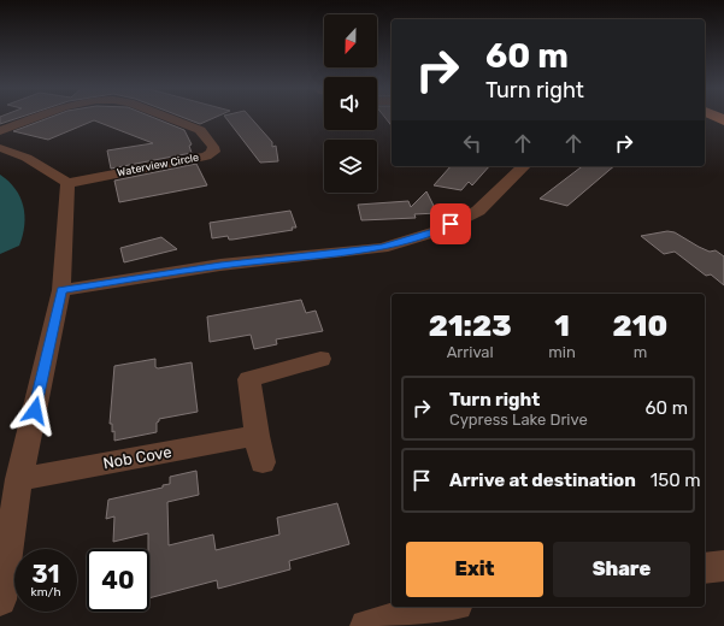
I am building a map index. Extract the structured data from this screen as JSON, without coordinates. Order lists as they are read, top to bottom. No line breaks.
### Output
{"streets":{"street":["Waterview Circle","Nob Cove"]},"north":"bottom","page":{"turn":["60 m","Turn right"],"eta":["21:23","Arrival","1","min","210","m"],"list":[{"name":"Turn right","note":"Cypress Lake Drive","value":"60 m"},{"name":"Arrive at destination","value":"150 m"}],"buttons":["Exit","Share"],"speed":"31 km/h","limit":"40"}}
